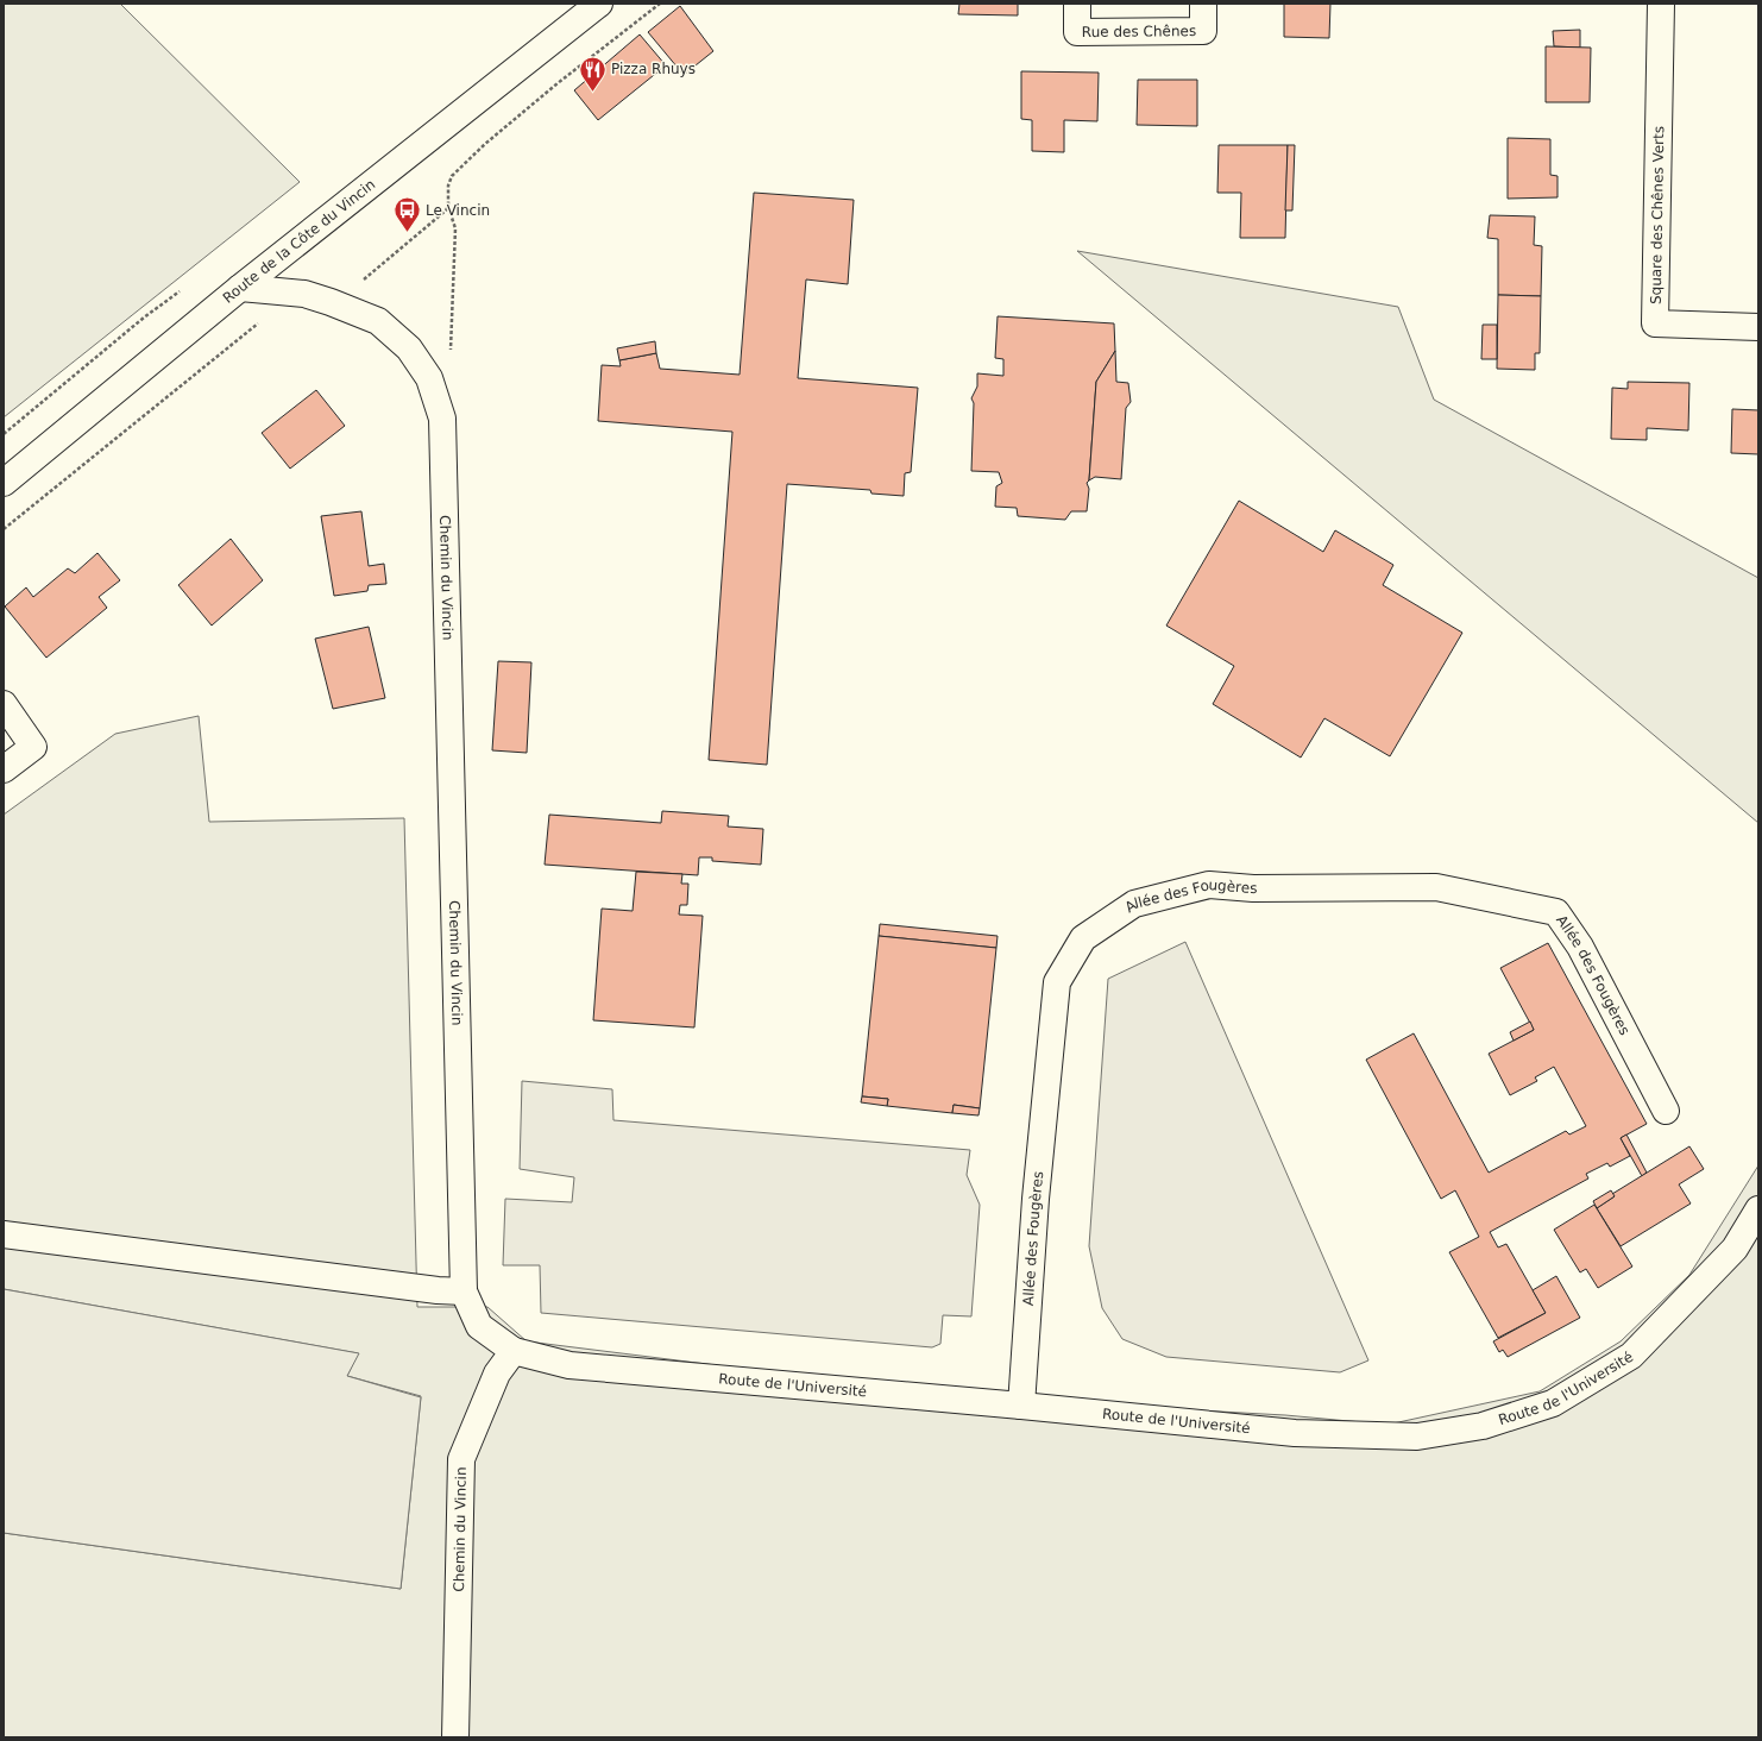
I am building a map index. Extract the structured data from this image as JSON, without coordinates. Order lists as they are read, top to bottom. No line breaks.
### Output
{"streets":{"street":["Rue des Chênes","Square des Chênes Verts","Route de la Côte du Vincin","Chemin du Vincin","Allée des Fougères","Route de l'Université"]},"crossings":[["Route de la Côte du Vincin","Chemin du Vincin"],["Chemin du Vincin","Route de l'Université"],["Allée des Fougères","Route de l'Université"]],"places":{"restaurant":["Pizza Rhuys"],"bus stop":["Le Vincin"]}}
